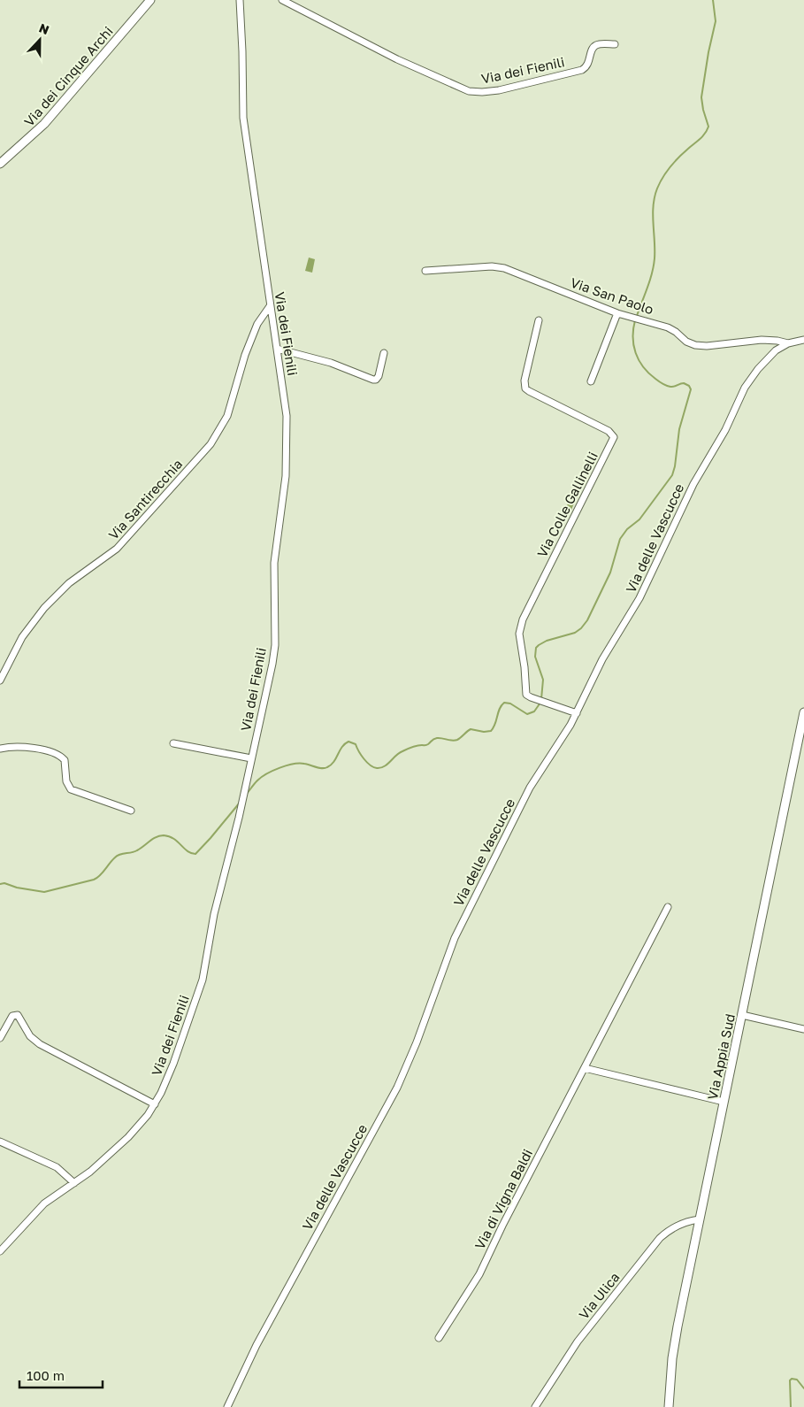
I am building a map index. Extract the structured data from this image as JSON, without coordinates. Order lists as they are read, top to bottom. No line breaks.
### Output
{"streets":{"main road":["Via dei Cinque Archi","Via Appia Sud"],"street":["Via dei Fienili","Via San Paolo","Via Santirecchia","Via Colle Gallinelli","Via delle Vascucce","Via di Vigna Baldi","Via Ulica"]},"crossings":[["Via dei Fienili","Via Santirecchia"],["Via San Paolo","Via delle Vascucce"],["Via Colle Gallinelli","Via delle Vascucce"],["Via Appia Sud","Via Ulica"]],"scale_bar":"100 m","north":"top"}
